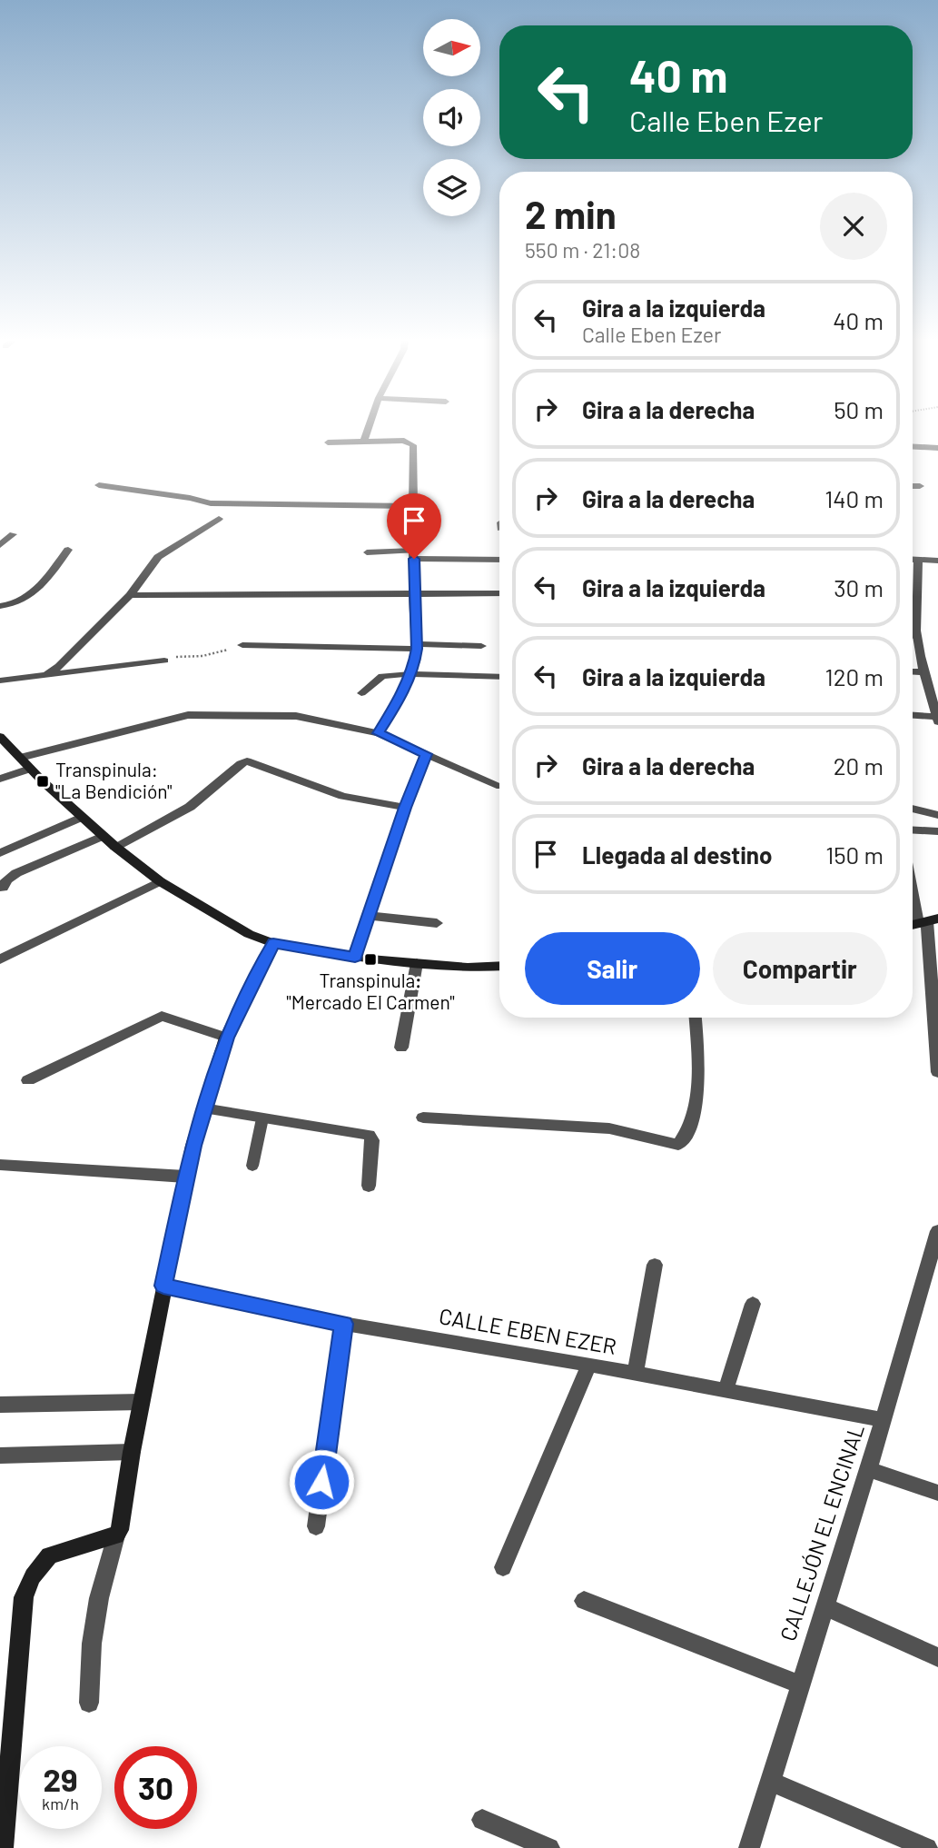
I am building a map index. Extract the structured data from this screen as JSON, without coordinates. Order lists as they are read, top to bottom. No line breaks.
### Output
{"streets":{"street":["CALLE EBEN EZER","CALLEJÓN EL ENCINAL"]},"crossings":[["CALLE EBEN EZER","CALLEJÓN EL ENCINAL"]],"places":{"transit":["Transpinula: \"La Bendición\"","Transpinula: \"Mercado El Carmen\""]},"north":"right","page":{"turn":["40 m","Calle Eben Ezer"],"heading":["2 min","550 m · 21:08"],"list":[{"name":"Gira a la izquierda","note":"Calle Eben Ezer","value":"40 m"},{"name":"Gira a la derecha","value":"50 m"},{"name":"Gira a la derecha","value":"140 m"},{"name":"Gira a la izquierda","value":"30 m"},{"name":"Gira a la izquierda","value":"120 m"},{"name":"Gira a la derecha","value":"20 m"},{"name":"Llegada al destino","value":"150 m"}],"buttons":["Salir","Compartir"],"speed":"29 km/h","limit":"30"}}
